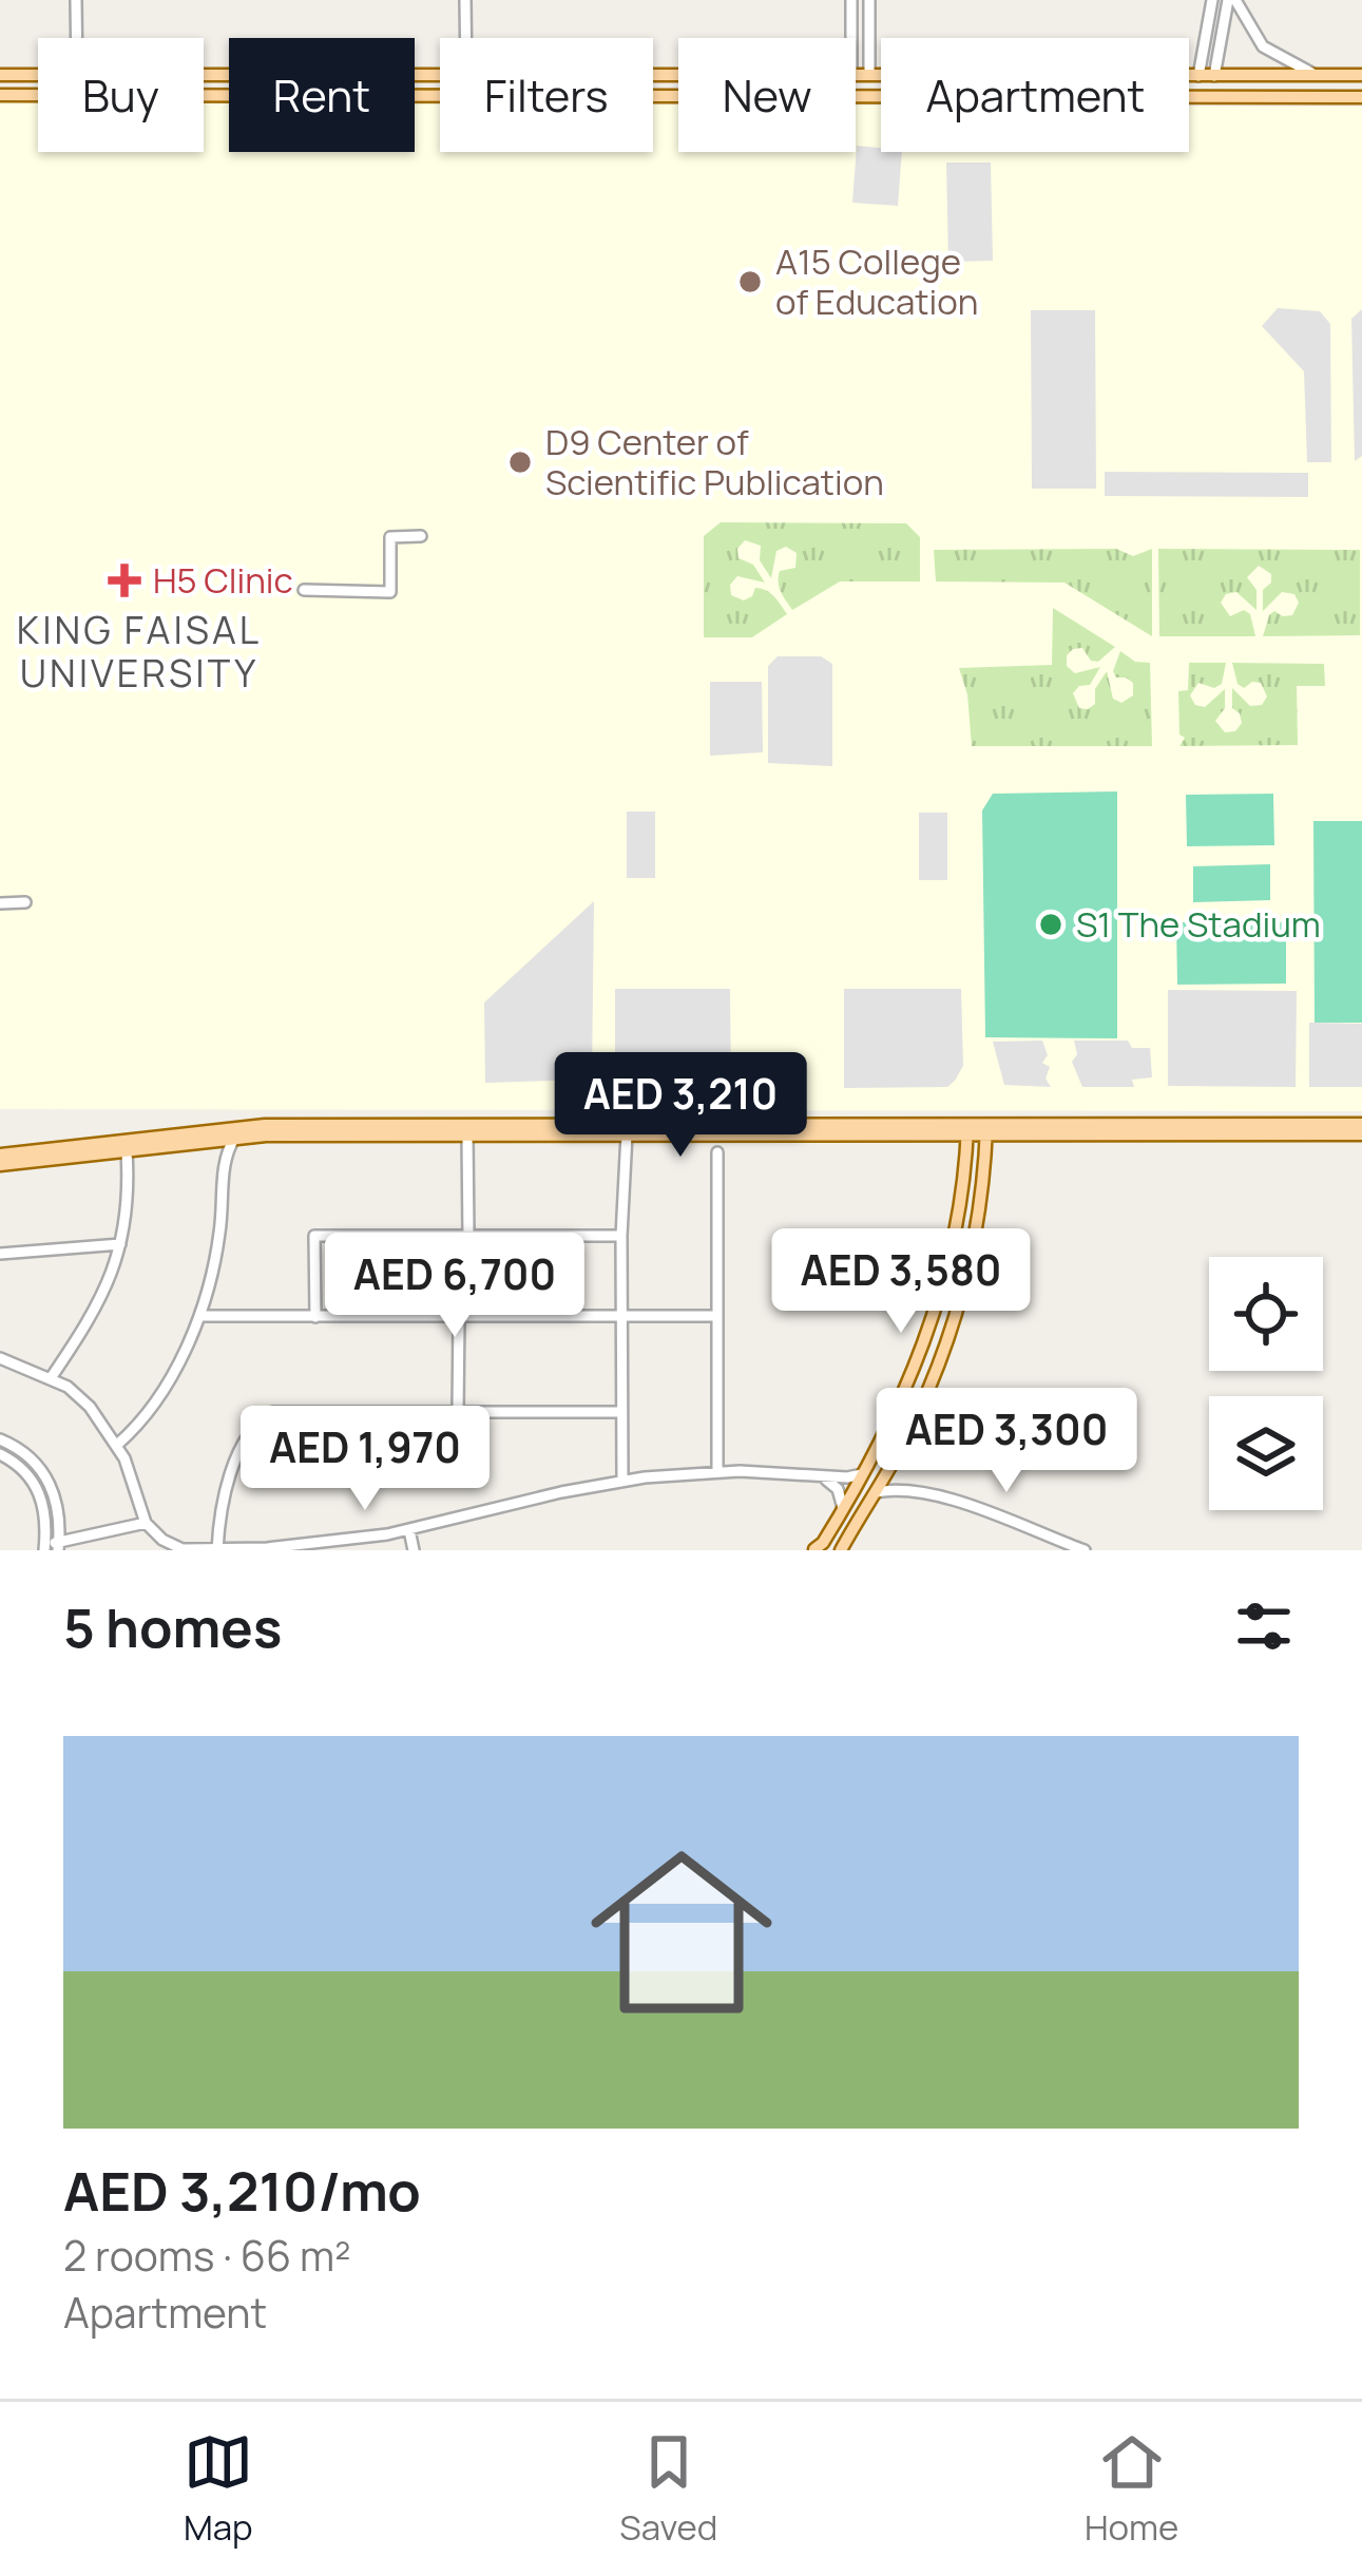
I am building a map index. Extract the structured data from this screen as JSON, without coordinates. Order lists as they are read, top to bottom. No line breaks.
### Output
{"districts":["KING FAISAL UNIVERSITY"],"places":{"other":["A15 College of Education","D9 Center of Scientific Publication","S1 The Stadium"],"health":["H5 Clinic"]},"page":{"chip":["Buy","Rent","Filters","New","Apartment"],"price":["AED 3,210","AED 3,580","AED 6,700","AED 3,300","AED 1,970"],"heading":"5 homes","list":[{"name":"AED 3,210/mo","note":"2 rooms · 66 m² · Apartment"}],"tabs":["Map","Saved","Home"]}}
